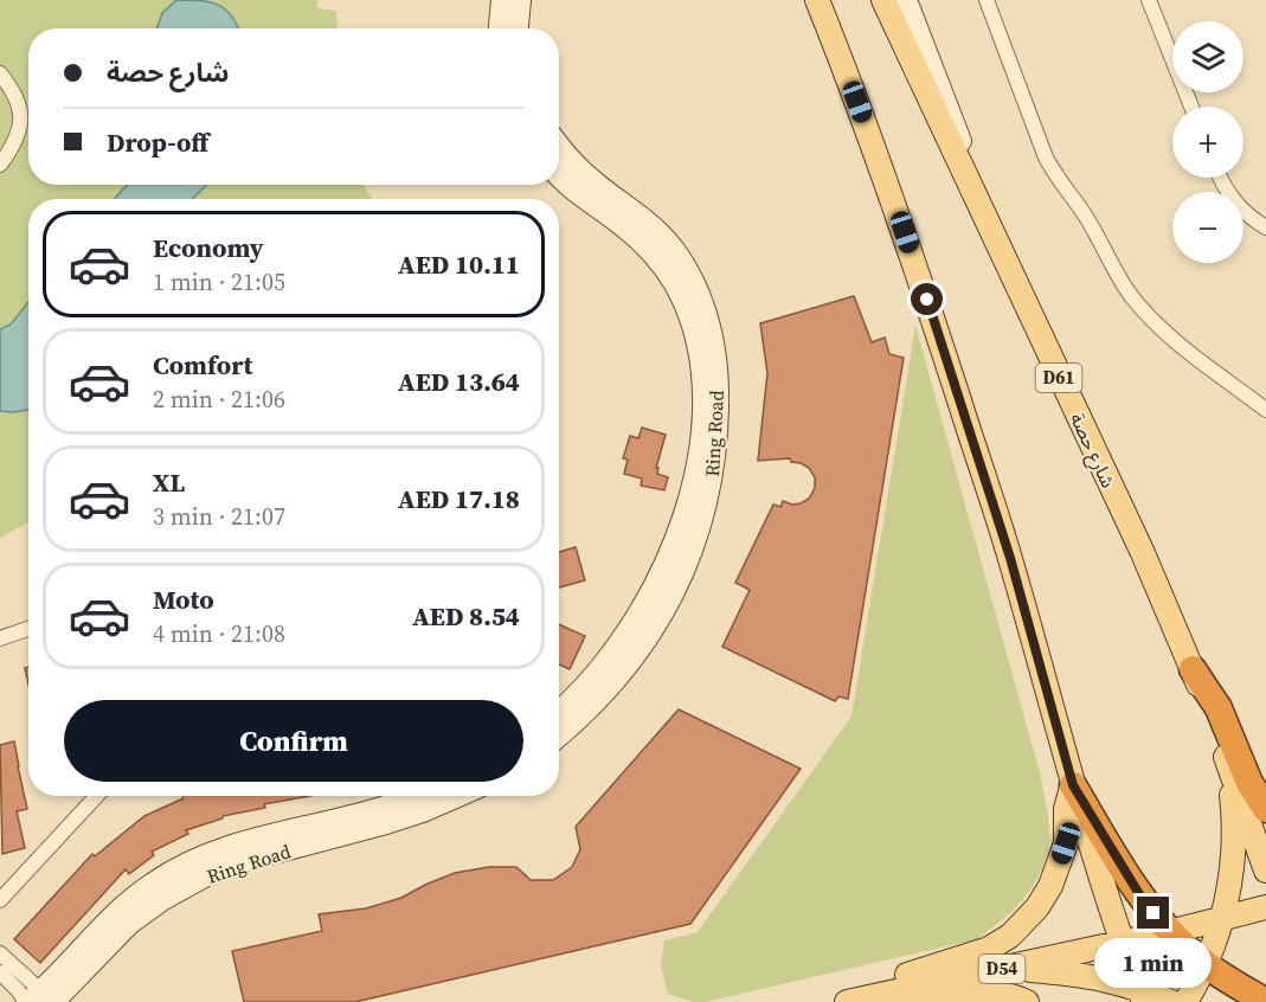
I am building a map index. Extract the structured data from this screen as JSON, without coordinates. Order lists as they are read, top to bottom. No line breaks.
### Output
{"streets":{"main road":["D61","شارع حصة","D54"],"street":["Ring Road"]},"page":{"map_buttons":["+","−"],"banner":["شارع حصة","Drop-off"],"list":[{"name":"Economy","note":"1 min · 21:05","value":"AED 10.11"},{"name":"Comfort","note":"2 min · 21:06","value":"AED 13.64"},{"name":"XL","note":"3 min · 21:07","value":"AED 17.18"},{"name":"Moto","note":"4 min · 21:08","value":"AED 8.54"}],"buttons":"Confirm","bubble":"1 min"}}
